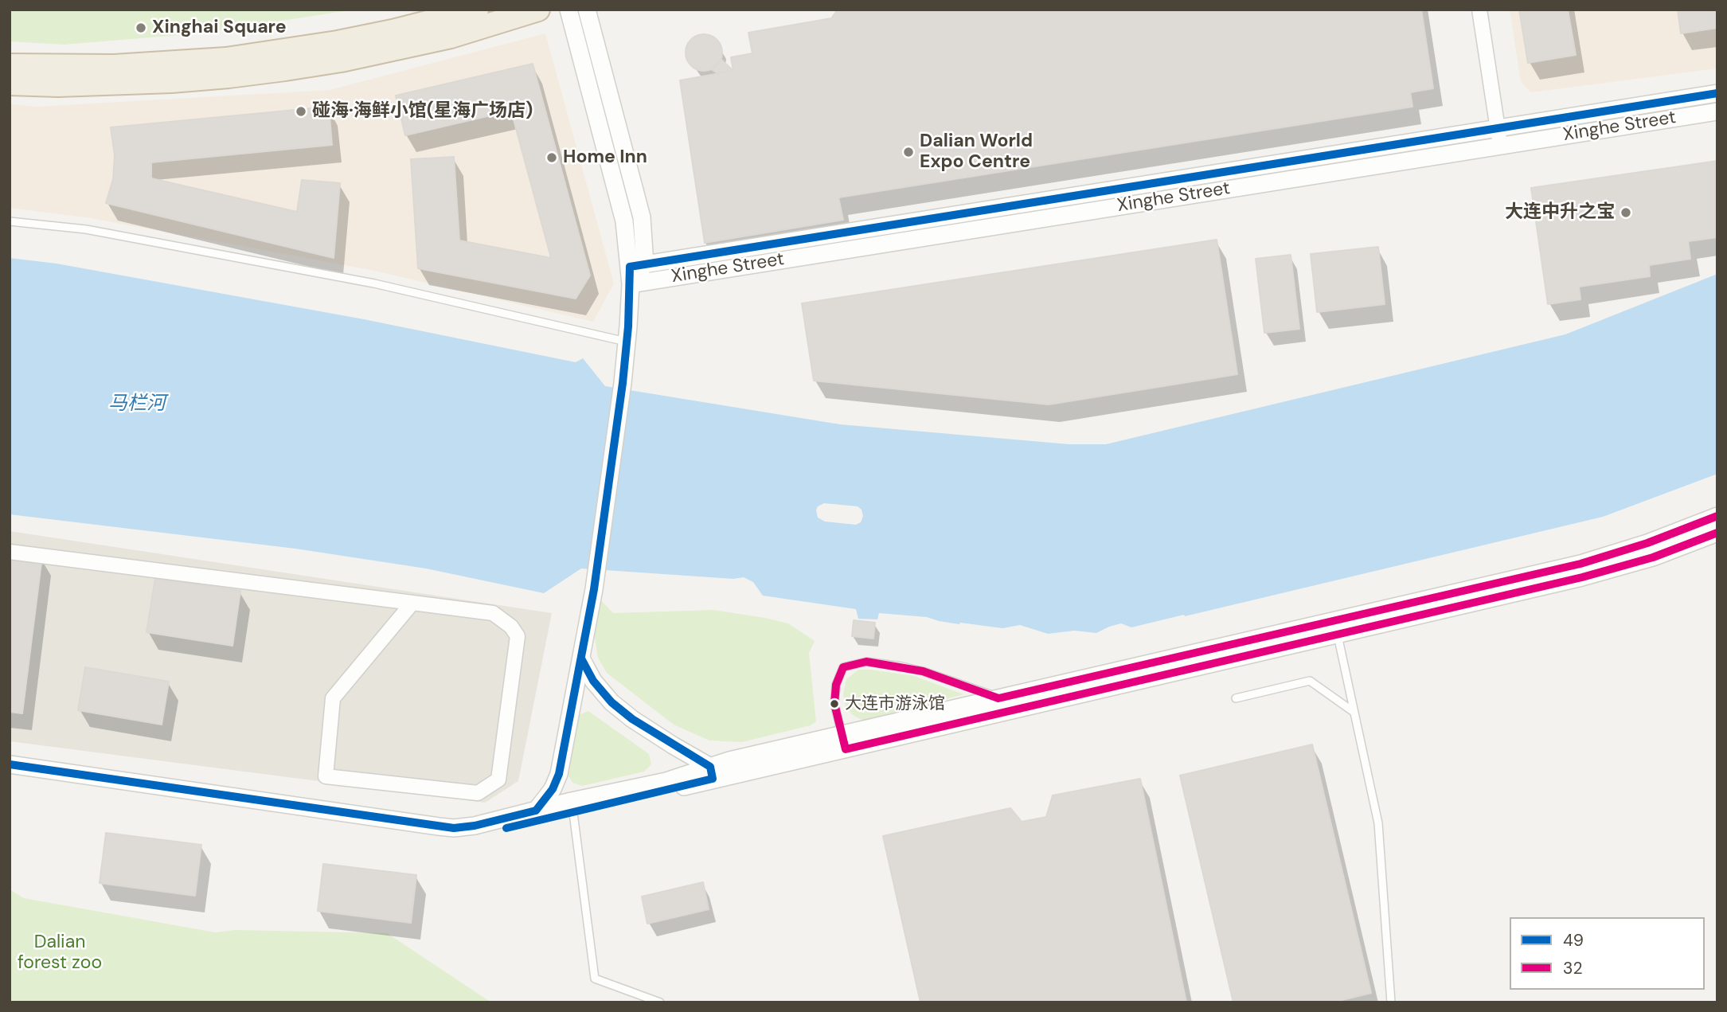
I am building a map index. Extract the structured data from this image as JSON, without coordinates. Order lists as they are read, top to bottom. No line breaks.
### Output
{"streets":{"street":["Xinghe Street"]},"water":["马栏河"],"parks":["Dalian forest zoo"],"places":["Xinghai Square","碰海·海鲜小馆(星海广场店)","Dalian World Expo Centre","Home Inn","大连中升之宝","大连市游泳馆"],"lines":["transit line 49","transit line 32"],"legend":["49","32"]}
